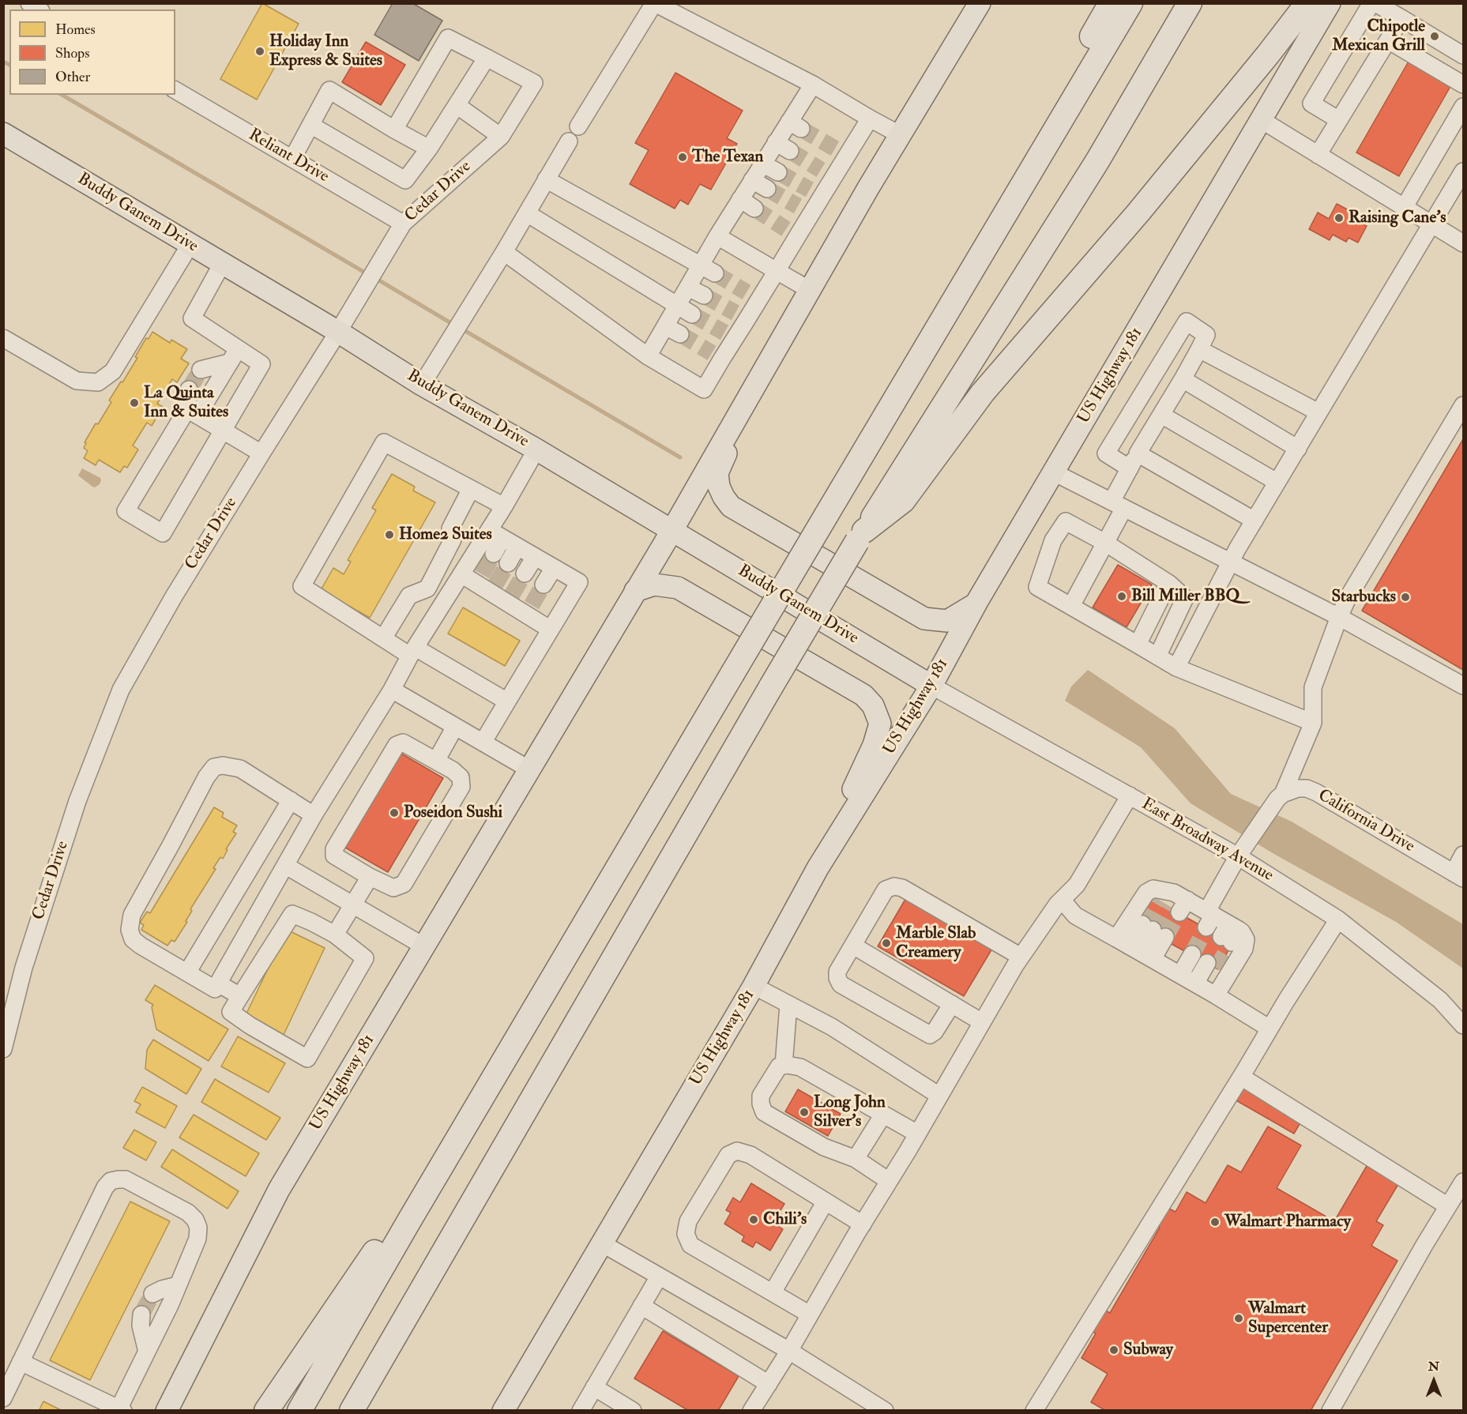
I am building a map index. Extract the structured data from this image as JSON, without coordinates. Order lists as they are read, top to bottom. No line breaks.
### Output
{"streets":{"main road":["Buddy Ganem Drive","US Highway 181"],"street":["Reliant Drive","Cedar Drive","California Drive","East Broadway Avenue"]},"crossings":[["Reliant Drive","Cedar Drive"],["Cedar Drive","Buddy Ganem Drive"],["Buddy Ganem Drive","US Highway 181"],["Buddy Ganem Drive","East Broadway Avenue"],["US Highway 181","East Broadway Avenue"]],"places":["Chipotle Mexican Grill","Holiday Inn Express & Suites","The Texan","Raising Cane's","La Quinta Inn & Suites","Home2 Suites","Bill Miller BBQ","Starbucks","Poseidon Sushi","Marble Slab Creamery","Long John Silver's","Chili's","Walmart Pharmacy","Walmart Supercenter","Subway"],"legend":["Homes","Shops","Other"],"north":"top"}
